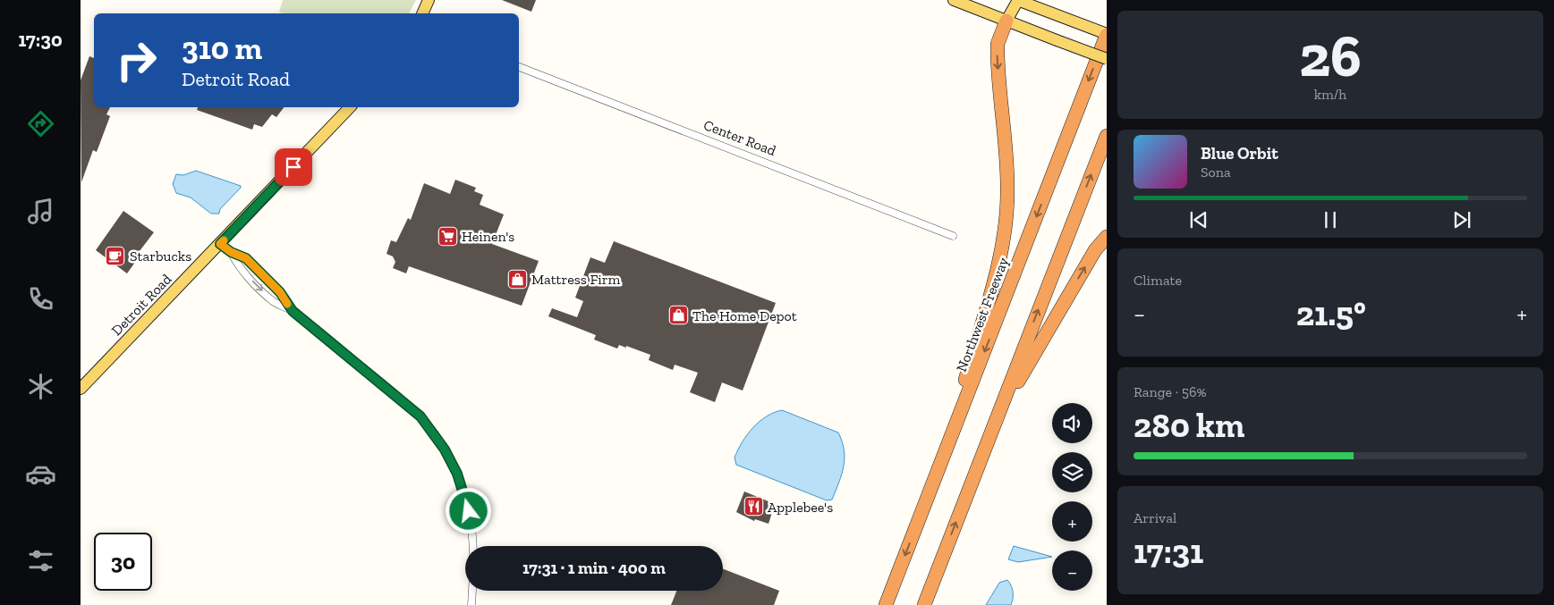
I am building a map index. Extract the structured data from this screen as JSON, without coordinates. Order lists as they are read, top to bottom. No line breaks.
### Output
{"streets":{"highway":["Northwest Freeway"],"main road":["Detroit Road"],"street":["Center Road"]},"places":{"supermarket":["Heinen's"],"cafe":["Starbucks"],"shop":["Mattress Firm","The Home Depot"],"restaurant":["Applebee's"]},"page":{"tabs":"17:30","tile":[["26","km/h"],"Climate",["Range · 56%","280 km"],["Arrival","17:31"]],"turn":["310 m","Detroit Road"],"song":["Blue Orbit","Sona"],"heat":["−","21.5°","+"],"map_buttons":["+","−"],"limit":"30","trip":"17:31 · 1 min · 400 m"}}
